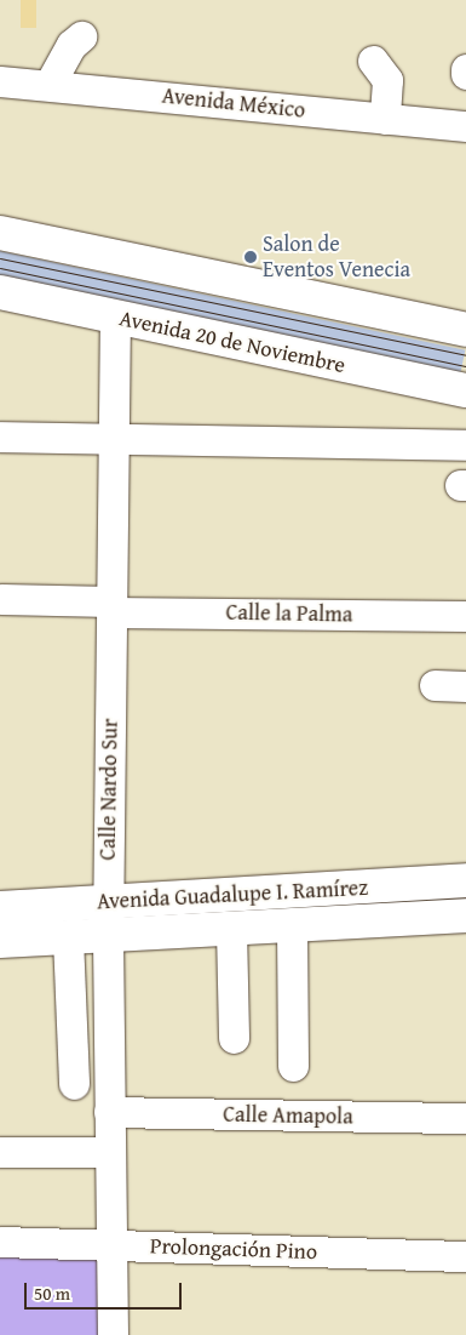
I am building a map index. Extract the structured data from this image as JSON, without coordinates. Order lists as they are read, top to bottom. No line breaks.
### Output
{"streets":{"main road":["Avenida 20 de Noviembre","Avenida Guadalupe I. Ramírez"],"street":["Avenida México","Calle la Palma","Calle Nardo Sur","Calle Amapola","Prolongación Pino"]},"crossings":[["Avenida 20 de Noviembre","Calle Nardo Sur"],["Calle la Palma","Calle Nardo Sur"],["Calle Nardo Sur","Avenida Guadalupe I. Ramírez"],["Calle Nardo Sur","Calle Amapola"],["Calle Nardo Sur","Prolongación Pino"]],"places":["Salon de Eventos Venecia"],"scale_bar":"50 m"}
